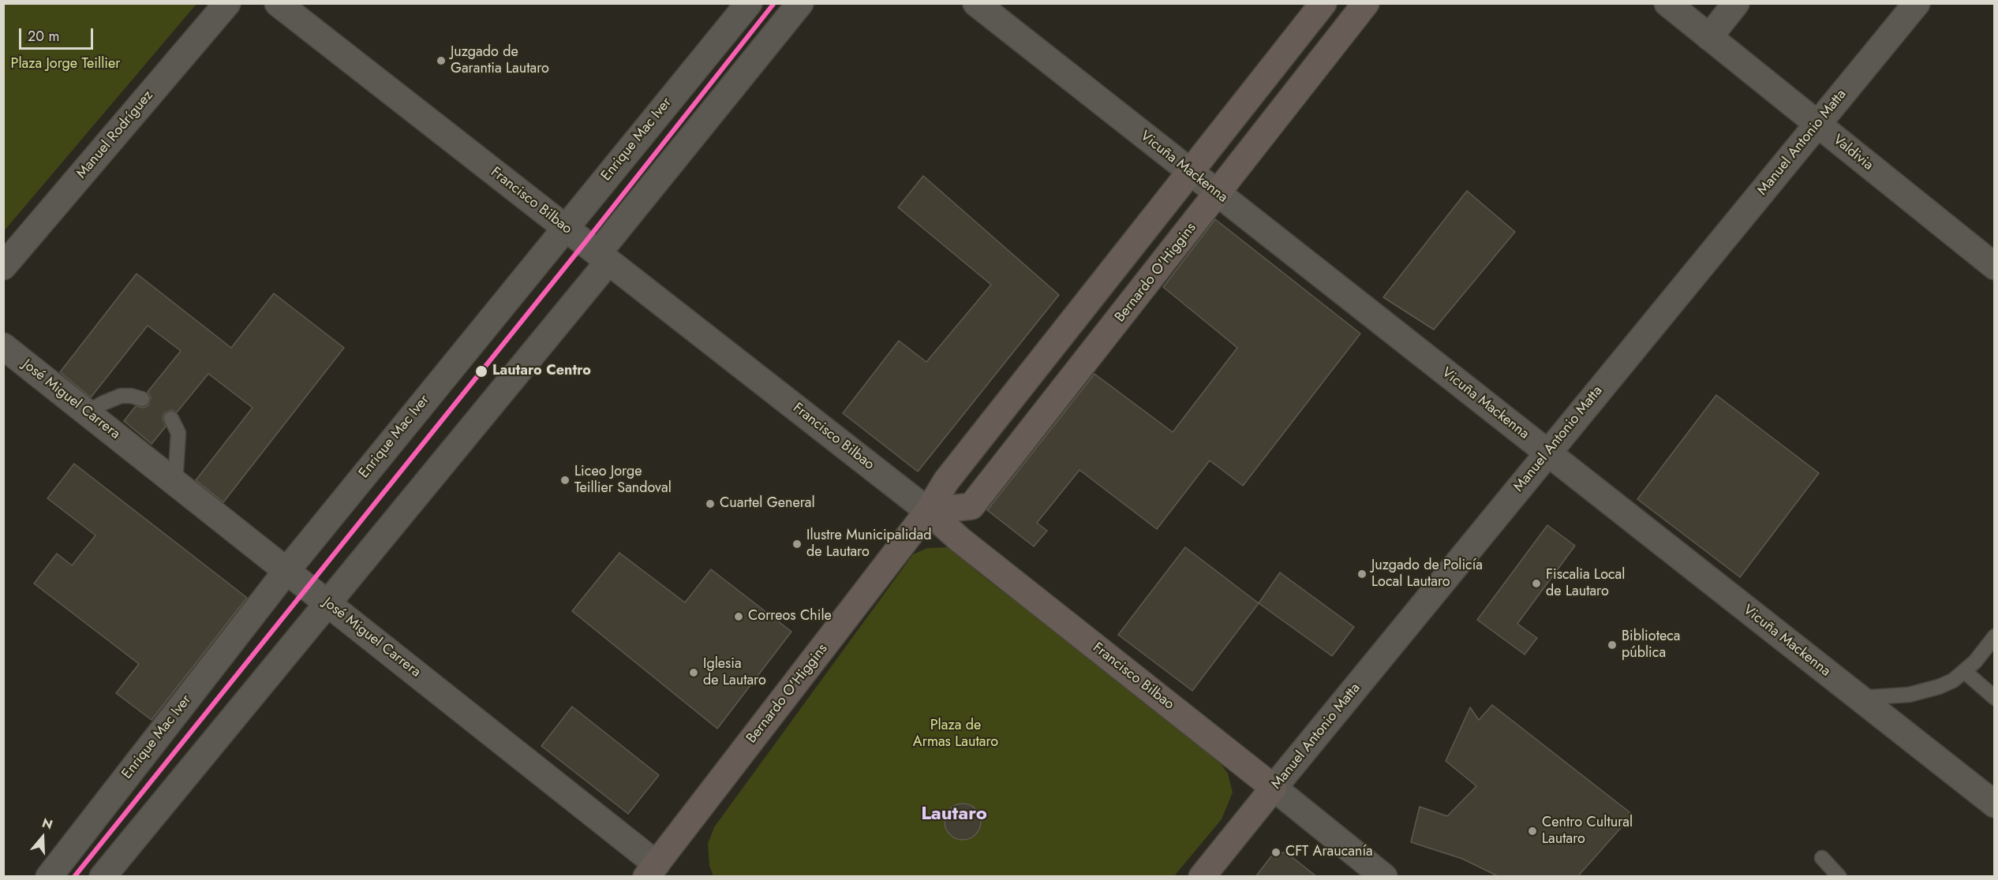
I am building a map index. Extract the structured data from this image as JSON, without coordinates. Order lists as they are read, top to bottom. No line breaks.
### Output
{"streets":{"main road":["Manuel Antonio Matta","Francisco Bilbao","Bernardo O'Higgins"],"street":["Manuel Rodríguez","Enrique Mac Iver","Valdivia","Vicuña Mackenna","José Miguel Carrera"]},"crossings":[["Enrique Mac Iver","Francisco Bilbao"],["Enrique Mac Iver","José Miguel Carrera"],["Manuel Antonio Matta","Valdivia"],["Manuel Antonio Matta","Vicuña Mackenna"],["Manuel Antonio Matta","Francisco Bilbao"],["Vicuña Mackenna","Bernardo O'Higgins"],["Francisco Bilbao","Bernardo O'Higgins"],["Bernardo O'Higgins","José Miguel Carrera"]],"districts":["Lautaro"],"parks":["Plaza Jorge Teillier","Plaza de Armas Lautaro"],"places":["Juzgado de Garantia Lautaro","Lautaro Centro","Liceo Jorge Teillier Sandoval","Cuartel General","Ilustre Municipalidad de Lautaro","Juzgado de Policía Local Lautaro","Fiscalia Local de Lautaro","Correos Chile","Biblioteca pública","Iglesia de Lautaro","Centro Cultural Lautaro","CFT Araucanía"],"scale_bar":"20 m","north":"top"}
